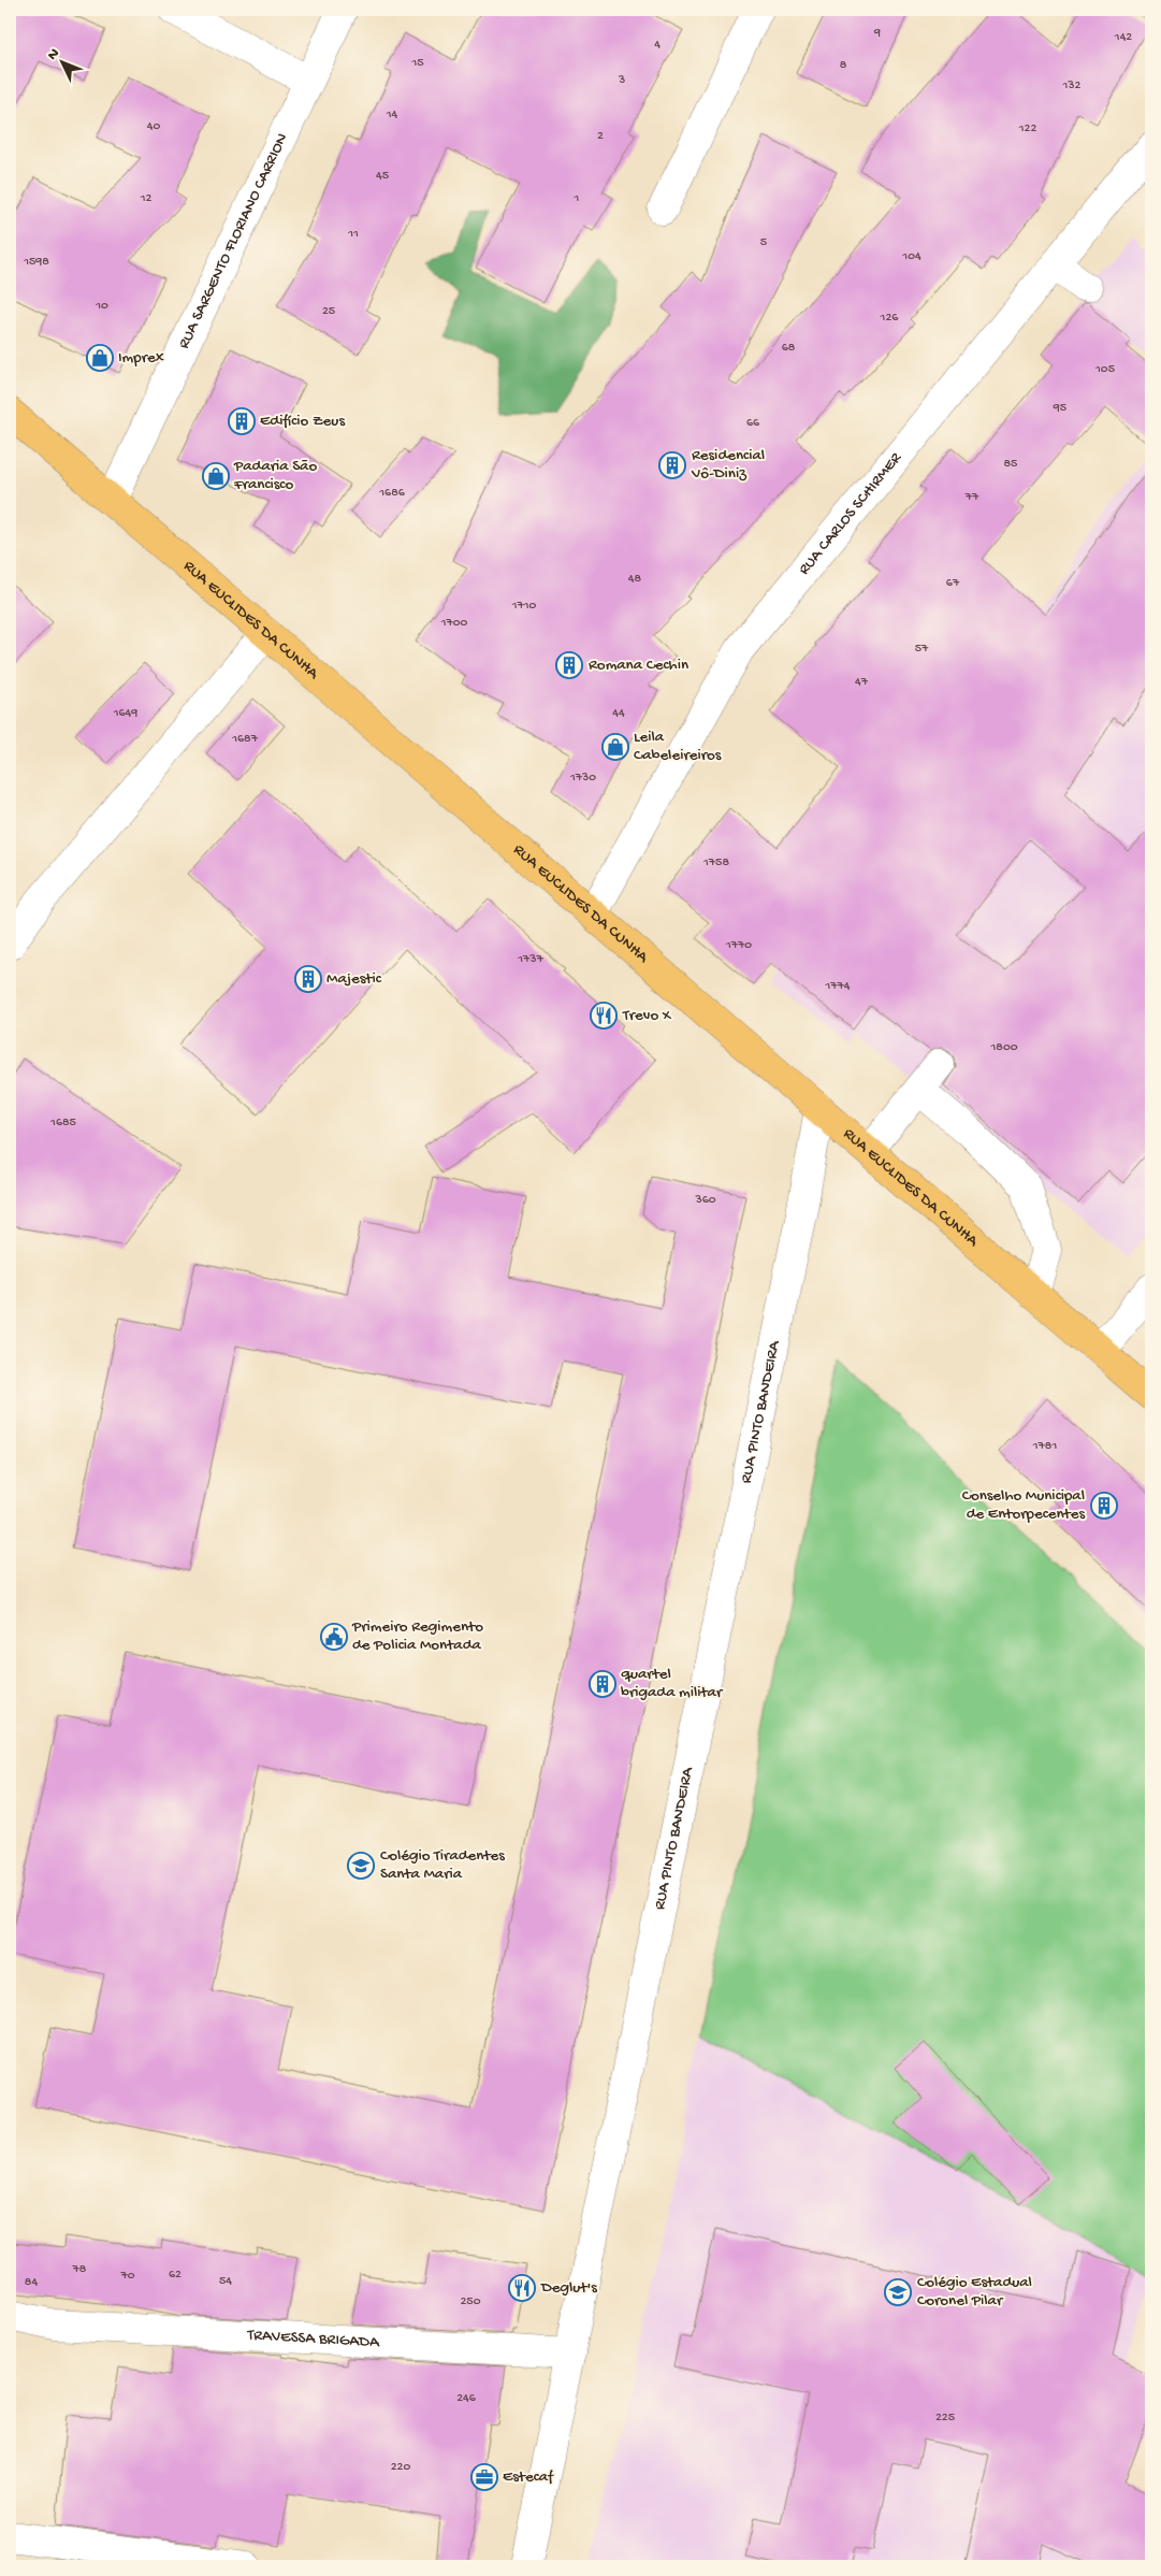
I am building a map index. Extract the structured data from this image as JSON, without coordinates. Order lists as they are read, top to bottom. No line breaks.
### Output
{"streets":{"main road":["RUA EUCLIDES DA CUNHA"],"street":["RUA SARGENTO FLORIANO CARRION","RUA CARLOS SCHIRMER","RUA PINTO BANDEIRA","TRAVESSA BRIGADA"]},"crossings":[["RUA SARGENTO FLORIANO CARRION","RUA EUCLIDES DA CUNHA"],["RUA CARLOS SCHIRMER","RUA EUCLIDES DA CUNHA"],["RUA EUCLIDES DA CUNHA","RUA PINTO BANDEIRA"],["RUA PINTO BANDEIRA","TRAVESSA BRIGADA"]],"places":{"shop":["Imprex","Padaria São Francisco","Leila Cabeleireiros"],"building":["Edifício Zeus","Residencial Vô-Diniz","Romana Cechin","Majestic","Conselho Municipal de Entorpecentes","quartel brigada militar"],"restaurant":["Trevo X","Deglut's"],"public building":["Primeiro Regimento de Policia Montada"],"school or university":["Colégio Tiradentes Santa Maria","Colégio Estadual Coronel Pilar"],"office":["Estecaf"]},"house_numbers":["9","142","4","15","8","3","132","14","40","122","2","45","12","1","11","5","104","1598","10","25","126","68","105","95","66","85","1686","77","48","67","1710","1700","57","47","1649","44","1687","1730","1758","1770","1737","1774","1800","1685","360","1781","78","62","70","54","84","250","246","225","220"],"north":"top left"}
